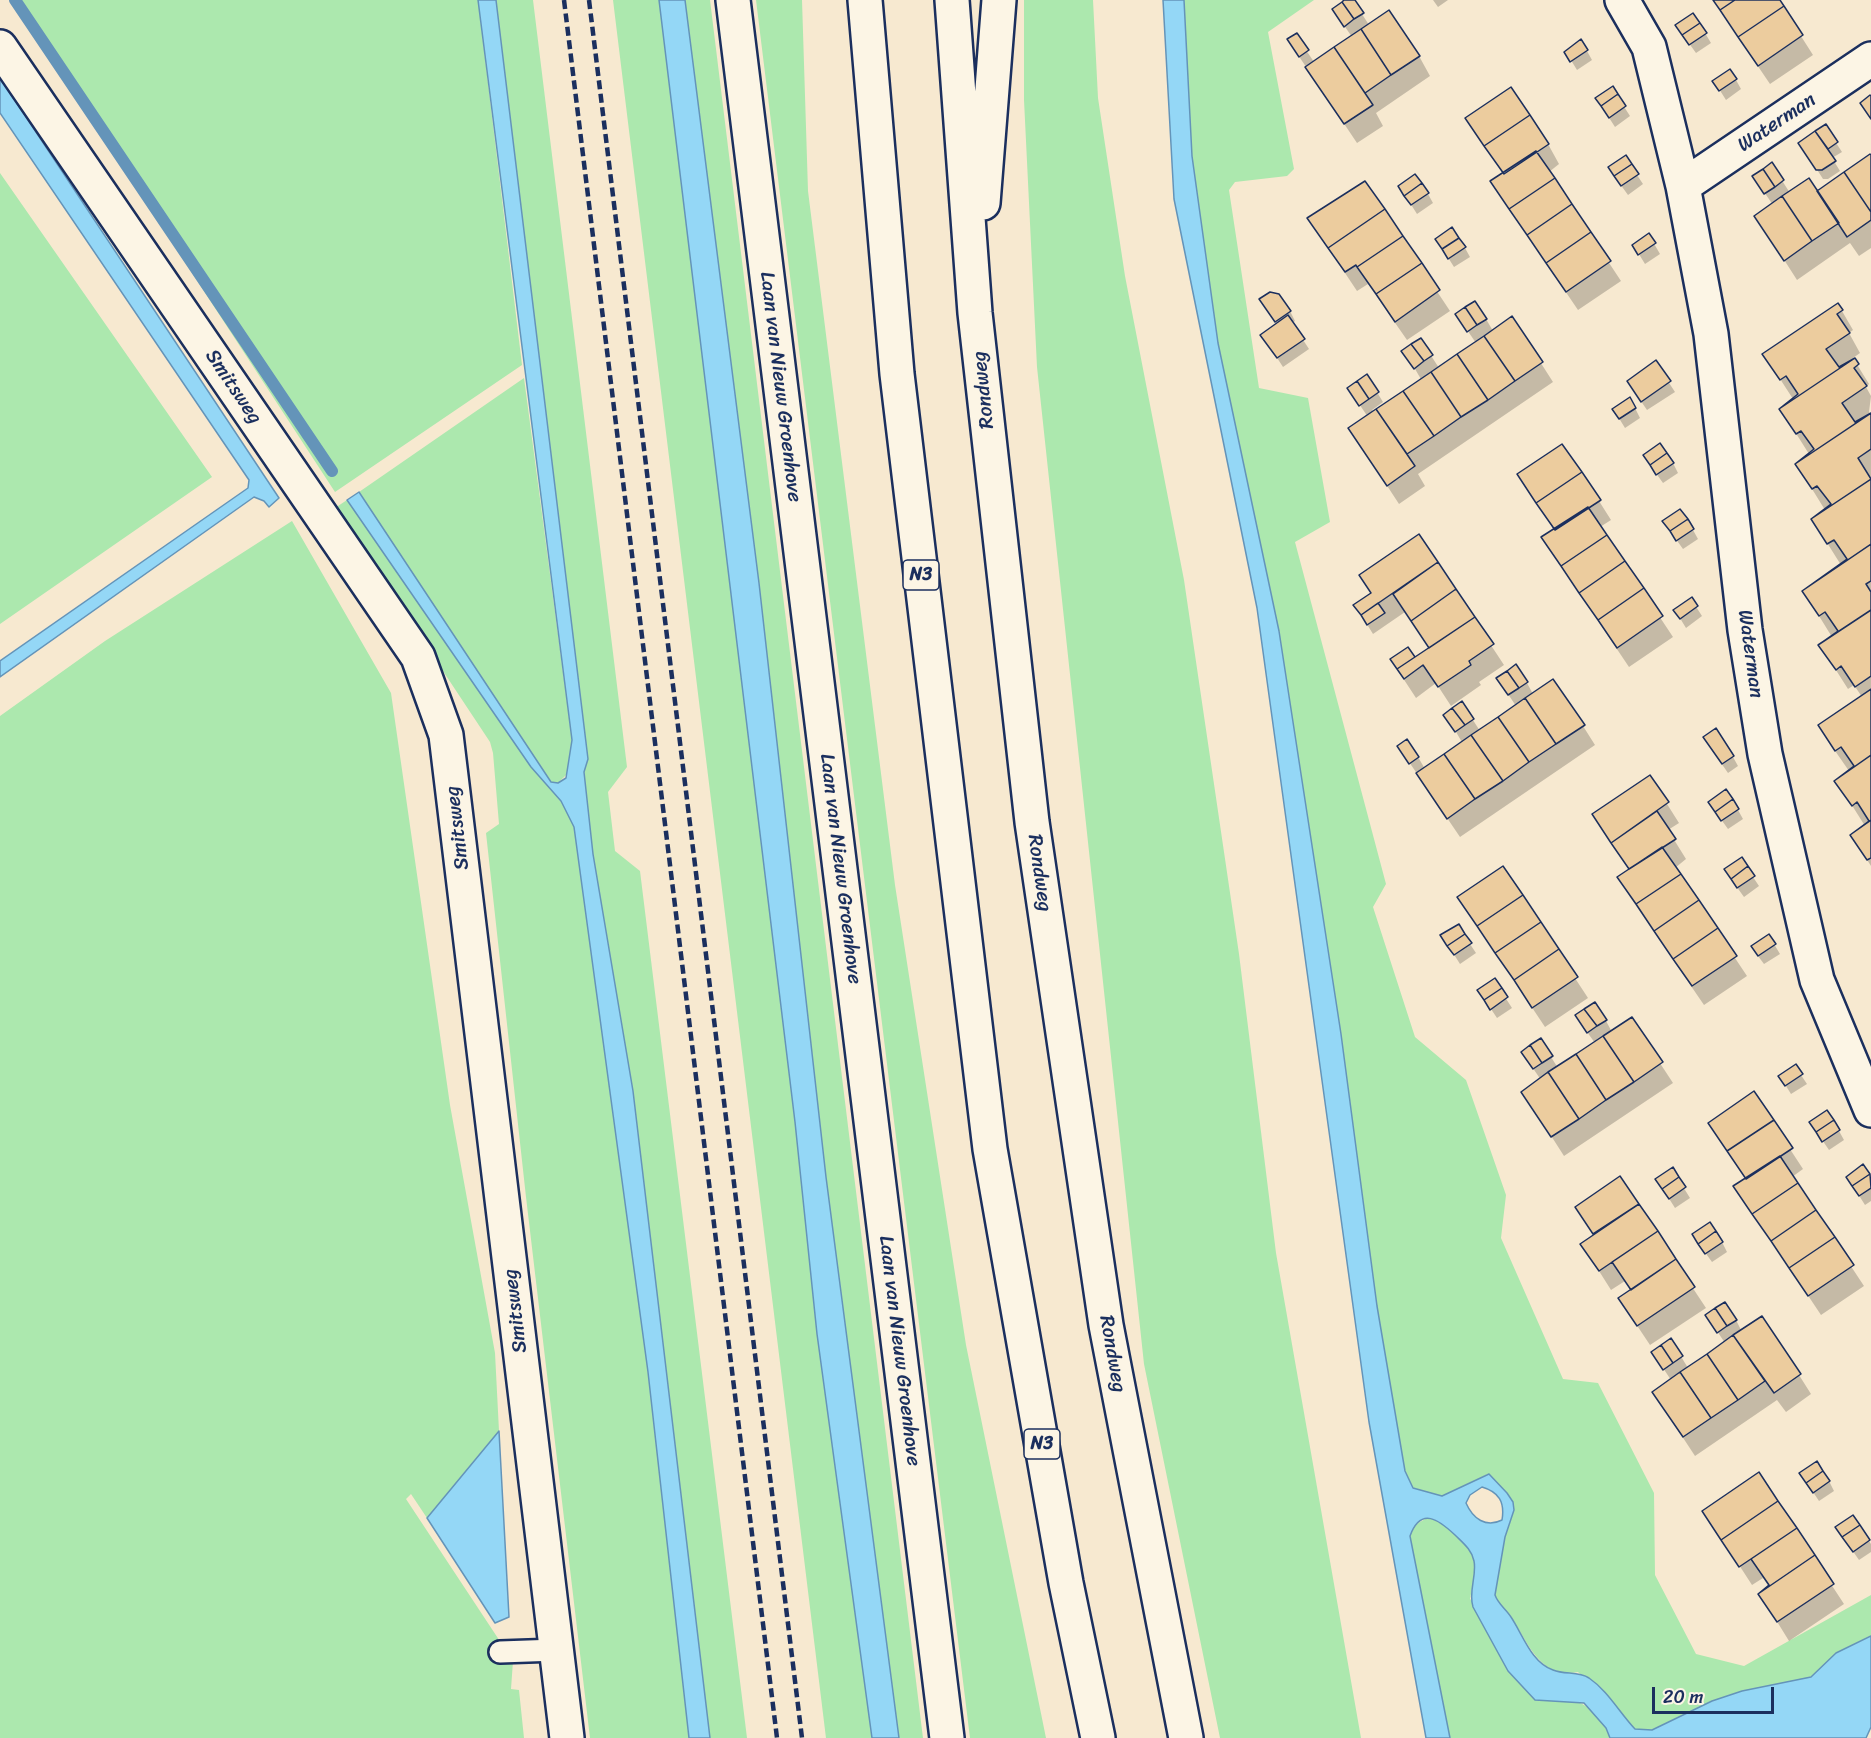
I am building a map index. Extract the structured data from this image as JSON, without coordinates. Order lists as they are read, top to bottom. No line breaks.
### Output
{"streets":{"main road":["Waterman","Smitsweg","Laan van Nieuw Groenhove","Rondweg","N3"]},"scale_bar":"20 m"}
